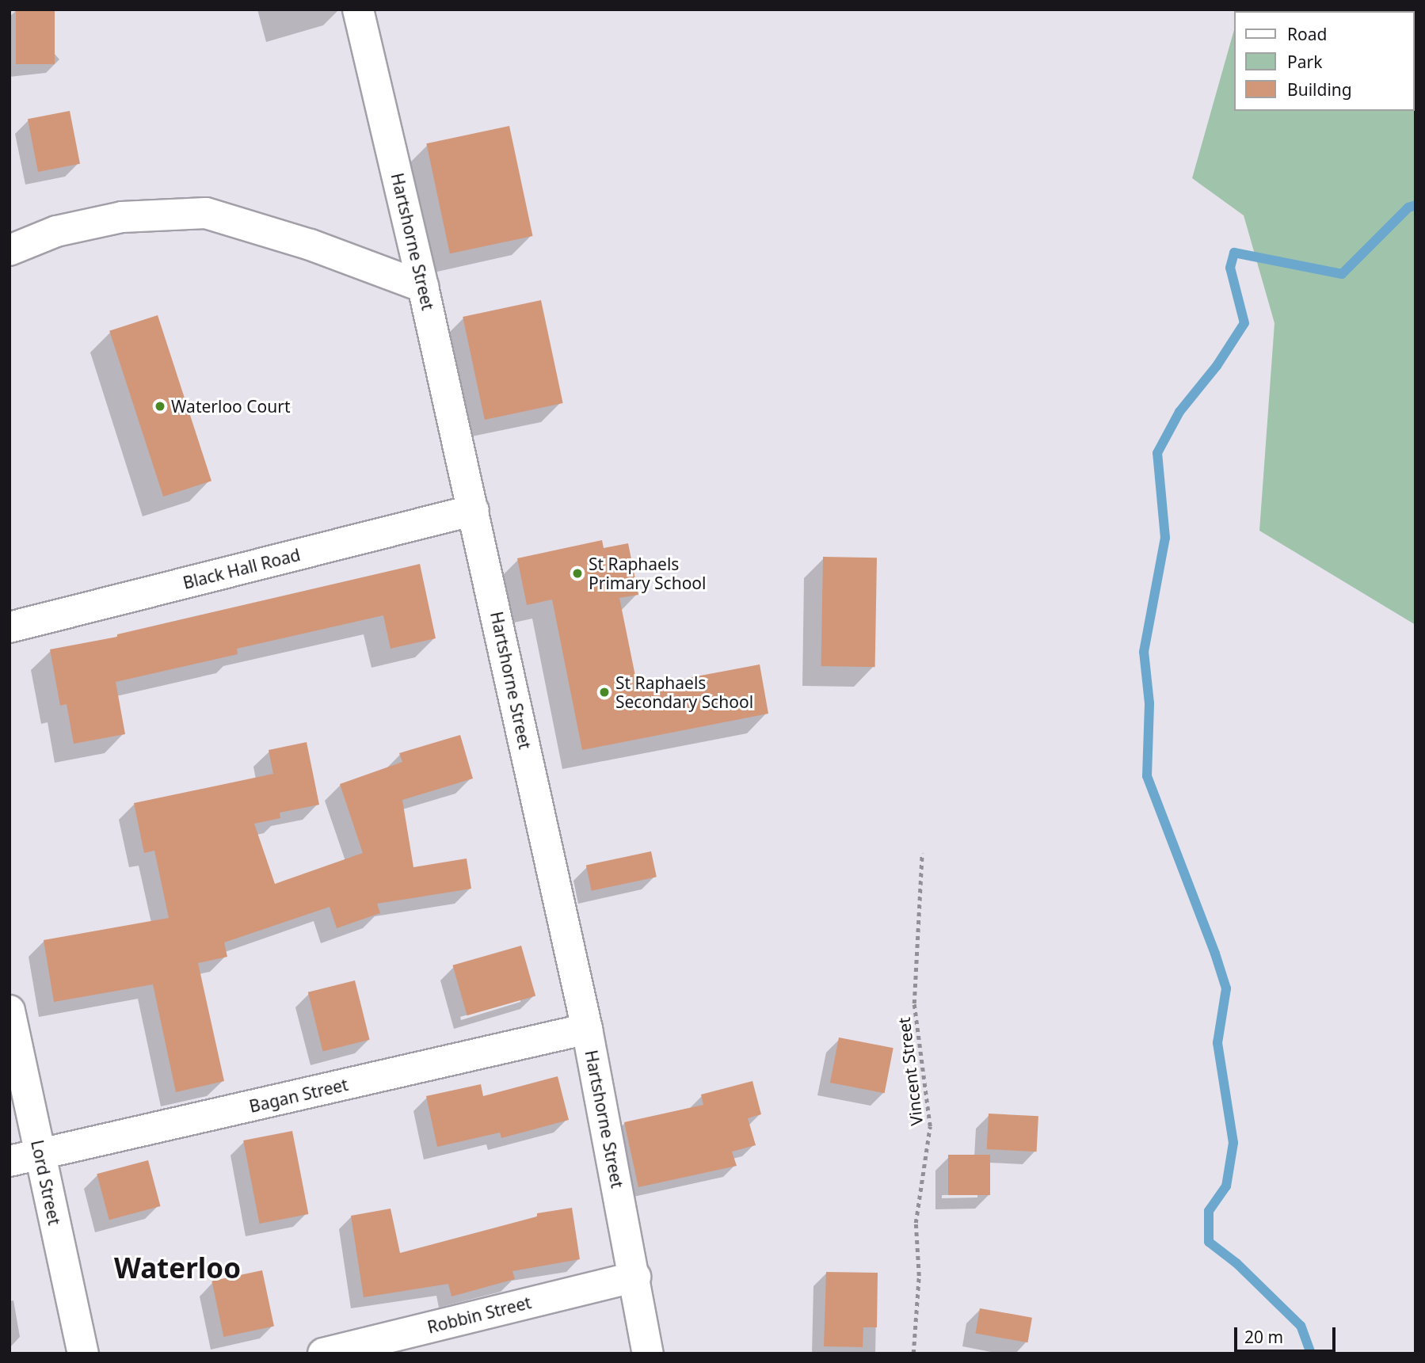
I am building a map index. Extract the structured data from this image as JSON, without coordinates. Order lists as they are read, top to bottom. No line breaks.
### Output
{"streets":{"street":["Hartshorne Street","Black Hall Road","Bagan Street","Lord Street","Robbin Street"],"path":["Vincent Street"]},"crossings":[["Hartshorne Street","Black Hall Road"],["Hartshorne Street","Bagan Street"],["Hartshorne Street","Robbin Street"],["Bagan Street","Lord Street"]],"districts":["Waterloo"],"places":["Waterloo Court","St Raphaels Primary School","St Raphaels Secondary School"],"legend":["Road","Park","Building"],"scale_bar":"20 m"}
